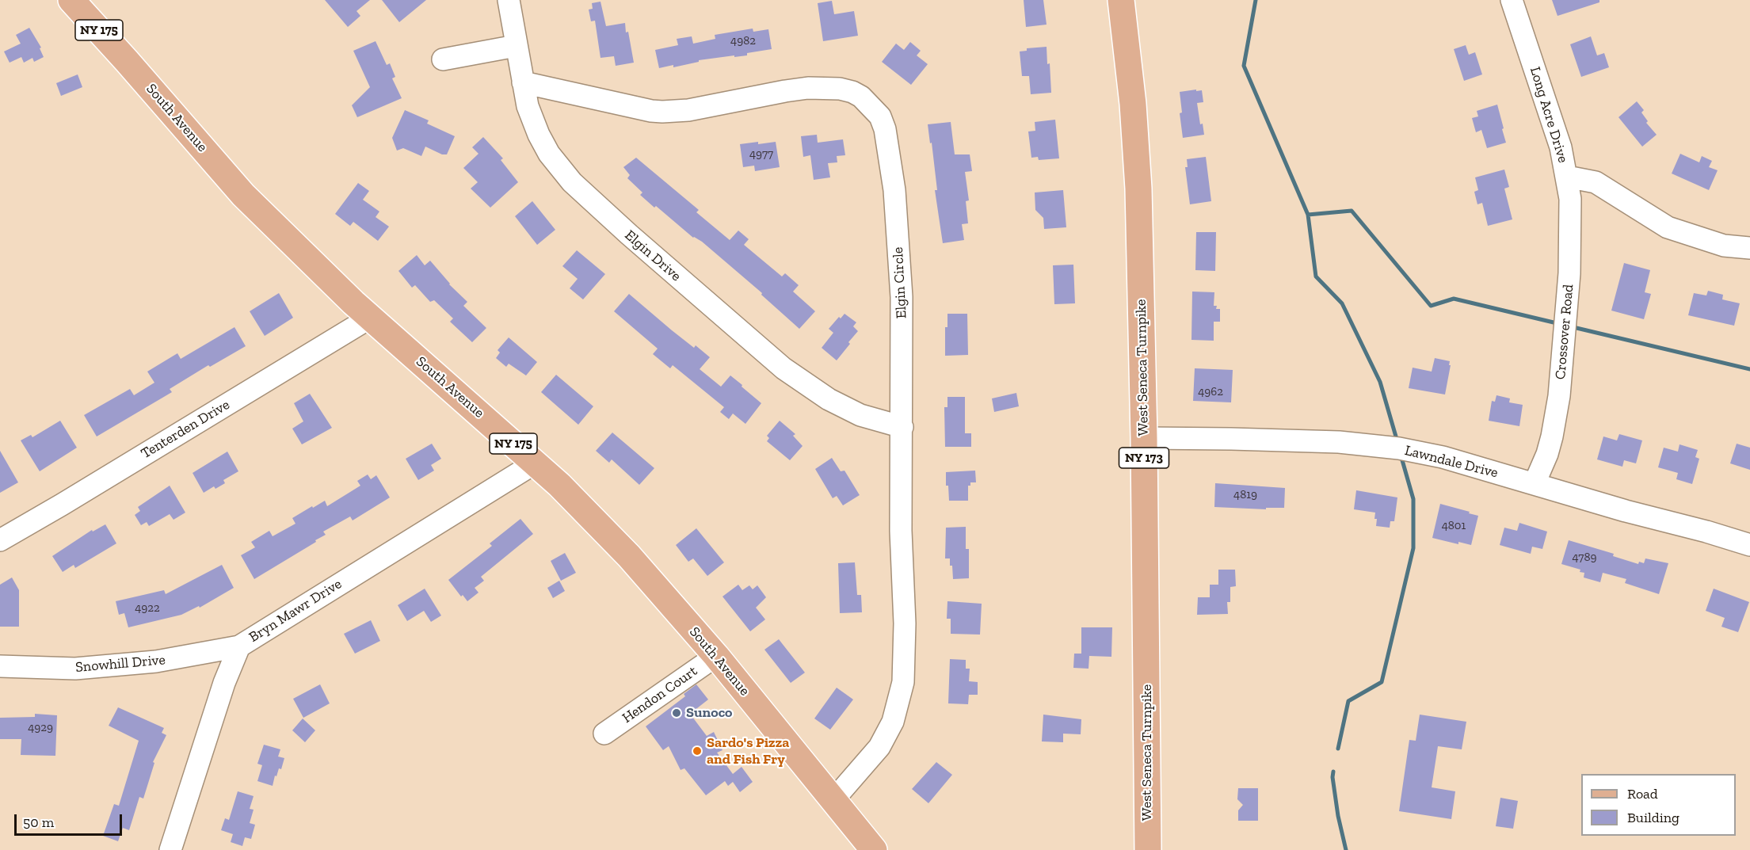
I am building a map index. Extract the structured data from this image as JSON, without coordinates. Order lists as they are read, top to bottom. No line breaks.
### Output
{"streets":{"main road":["NY 175","South Avenue","West Seneca Turnpike","NY 173"],"street":["Long Acre Drive","Elgin Drive","Elgin Circle","Crossover Road","Tenterden Drive","Lawndale Drive","Bryn Mawr Drive","Snowhill Drive","Hendon Court"]},"crossings":[["Long Acre Drive","Crossover Road"],["South Avenue","Elgin Circle"],["South Avenue","Tenterden Drive"],["South Avenue","Bryn Mawr Drive"],["South Avenue","Hendon Court"],["Elgin Drive","Elgin Circle"],["Crossover Road","Lawndale Drive"],["West Seneca Turnpike","Lawndale Drive"],["Bryn Mawr Drive","Snowhill Drive"]],"places":["Sunoco","Sardo's Pizza and Fish Fry"],"house_numbers":["4982","4977","4962","4819","4801","4789","4922","4929"],"legend":["Road","Building"],"scale_bar":"50 m"}
